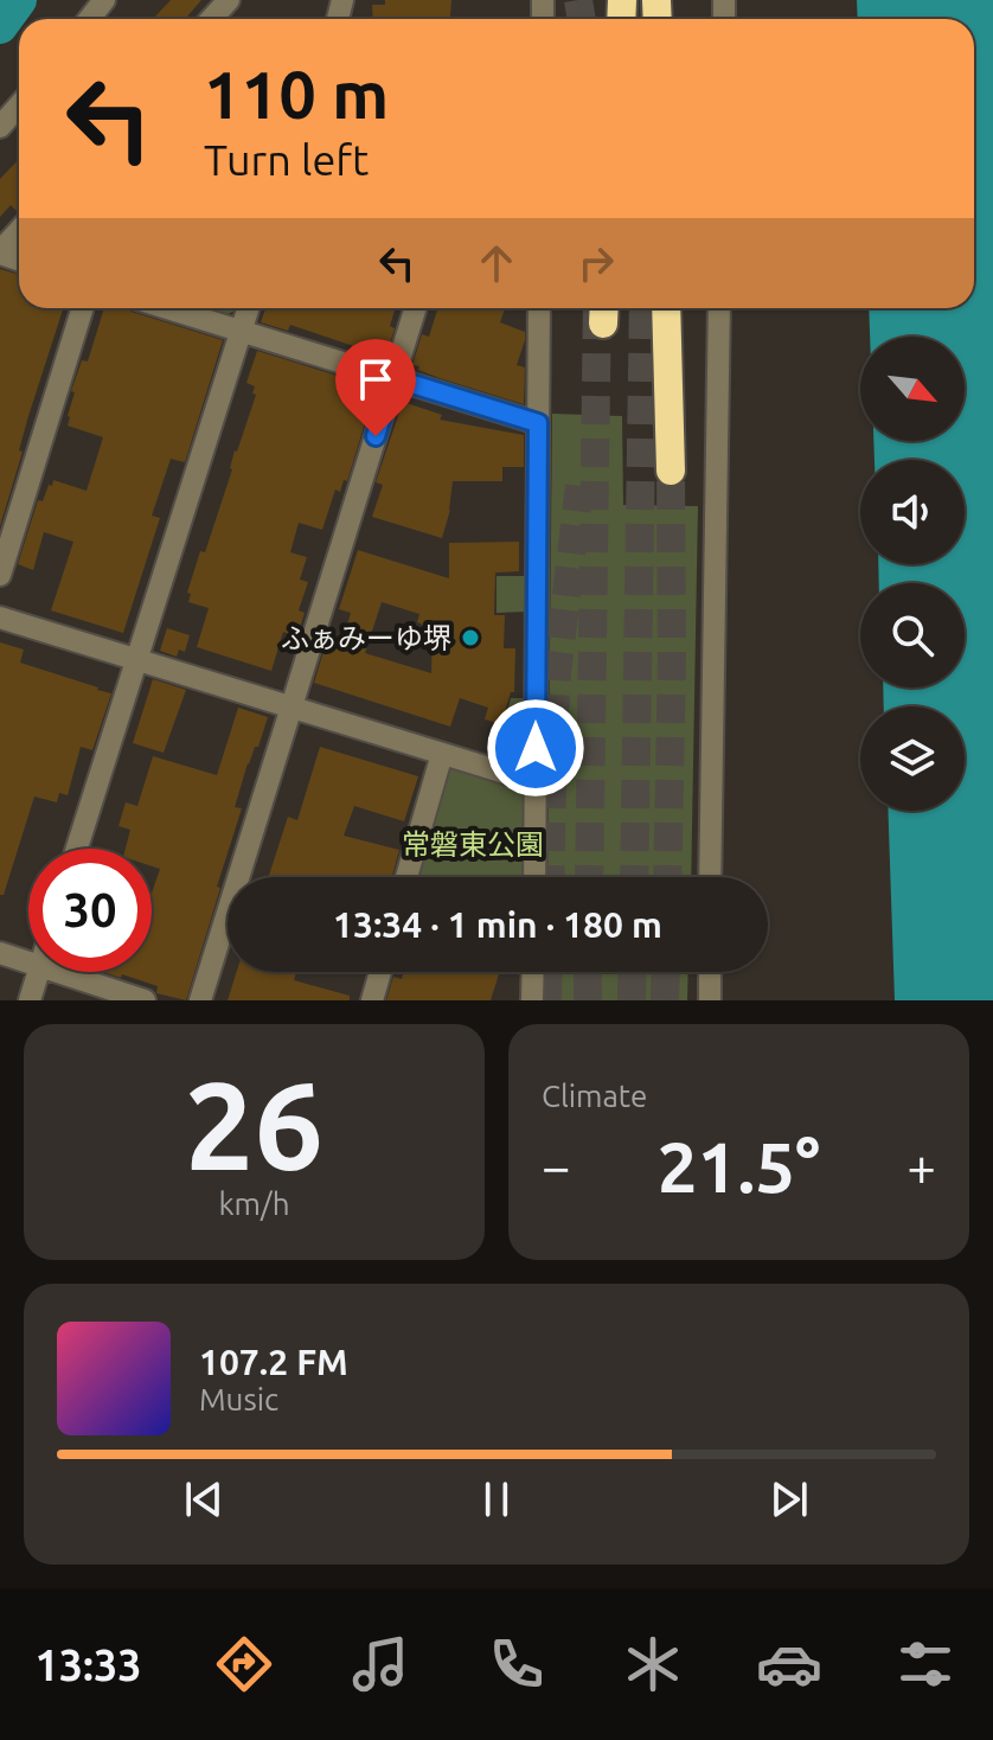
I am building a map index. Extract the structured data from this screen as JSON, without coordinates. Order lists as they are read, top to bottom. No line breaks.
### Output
{"parks":["常磐東公園"],"places":["ふぁみーゆ堺"],"north":"bottom right","page":{"turn":["110 m","Turn left"],"limit":"30","trip":"13:34 · 1 min · 180 m","tile":[["26","km/h"],"Climate"],"heat":["−","21.5°","+"],"song":["107.2 FM","Music"],"tabs":"13:33"}}
